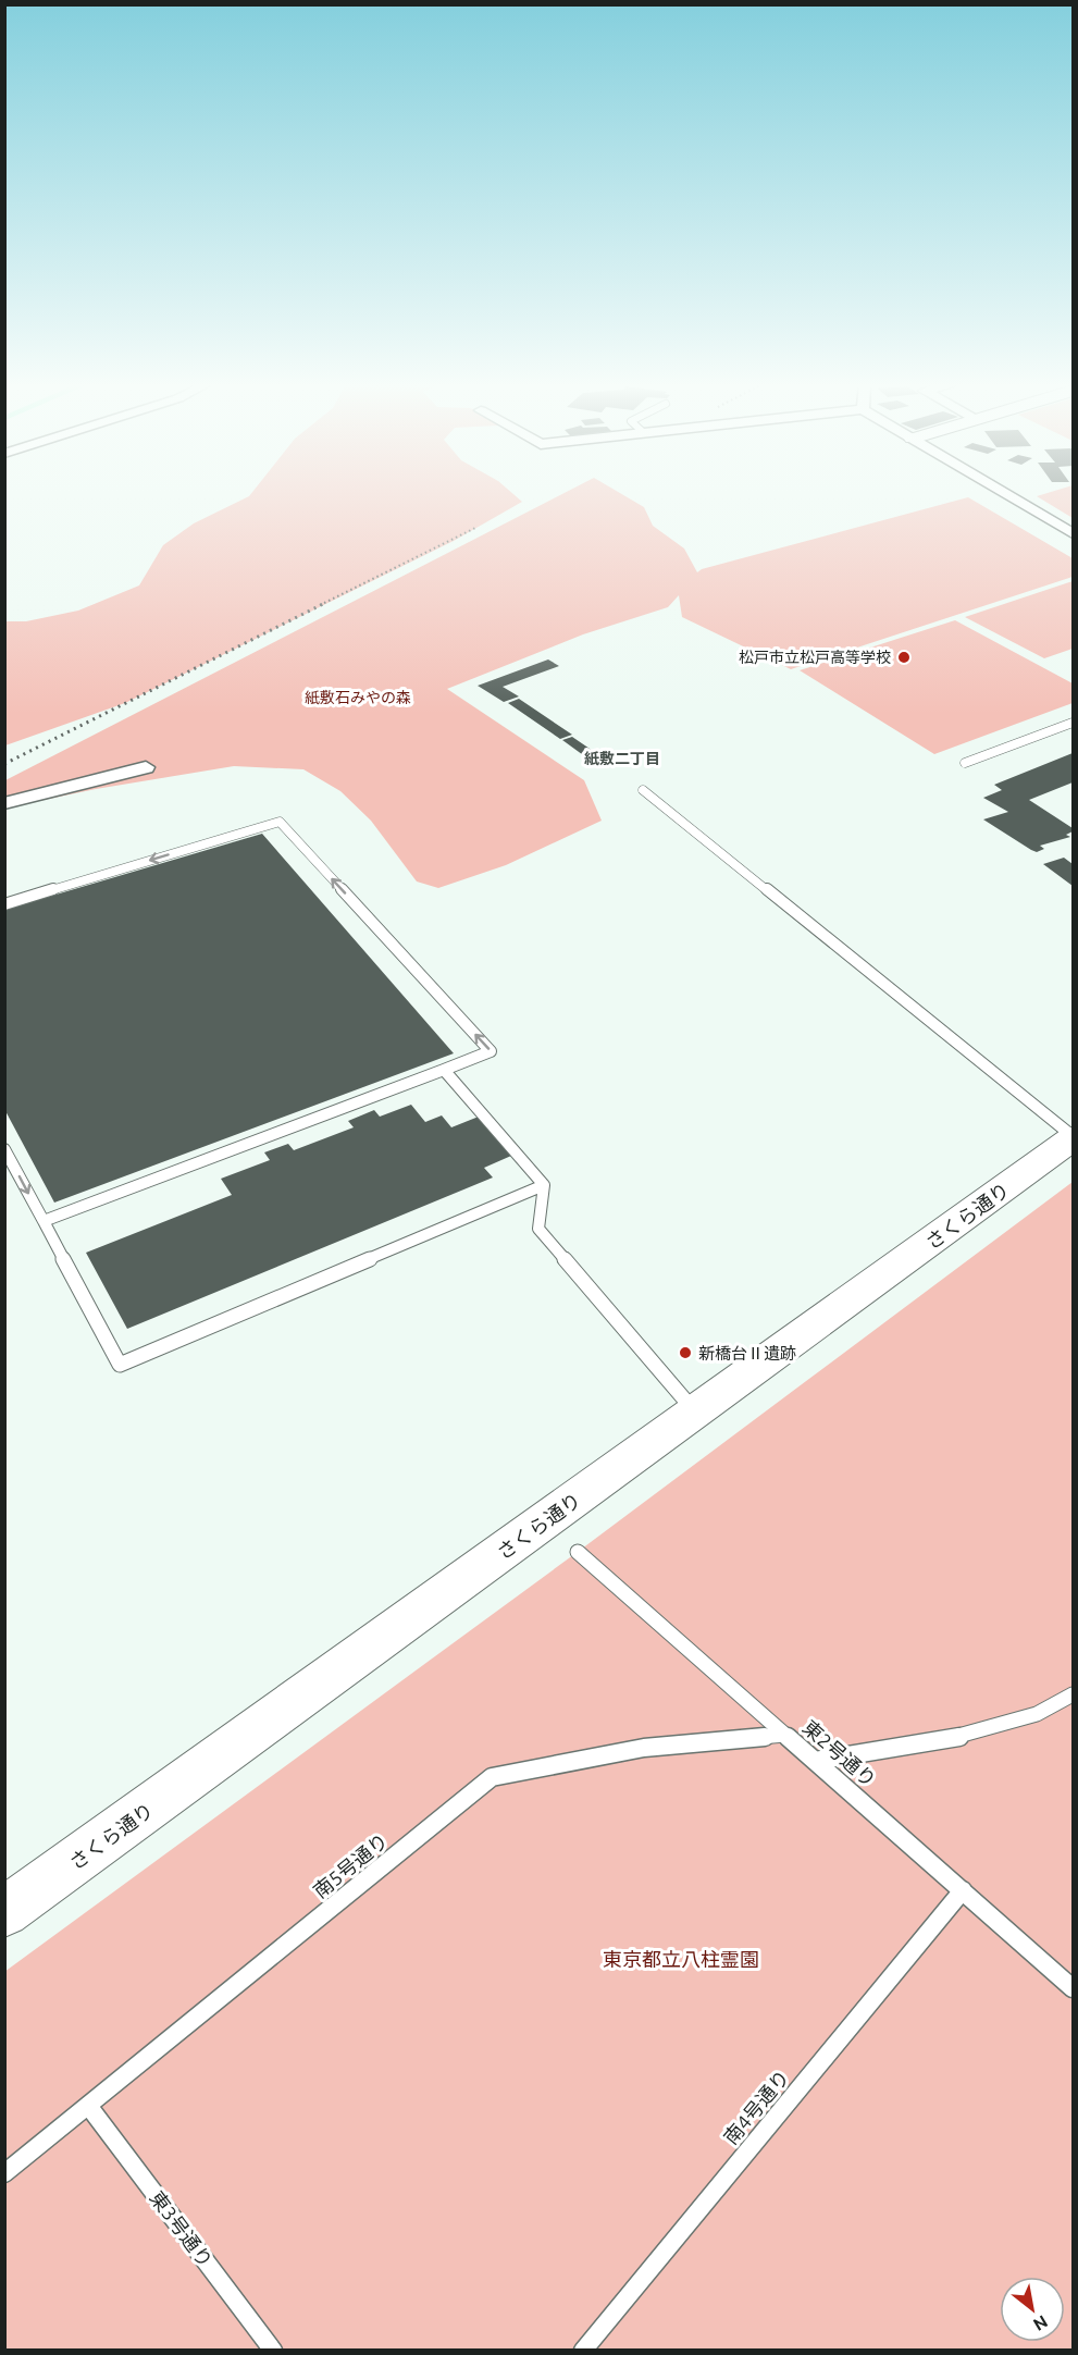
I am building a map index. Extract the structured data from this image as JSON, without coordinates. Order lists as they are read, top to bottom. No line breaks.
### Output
{"streets":{"street":["さくら通り"],"lane":["東2号通り","南5号通り","南4号通り","東3号通り"]},"crossings":[["東2号通り","南5号通り"],["東2号通り","南4号通り"],["南5号通り","東3号通り"]],"districts":["紙敷二丁目"],"parks":["紙敷石みやの森","東京都立八柱霊園"],"places":["松戸市立松戸高等学校","新橋台Ⅱ遺跡"],"north":"bottom right"}
